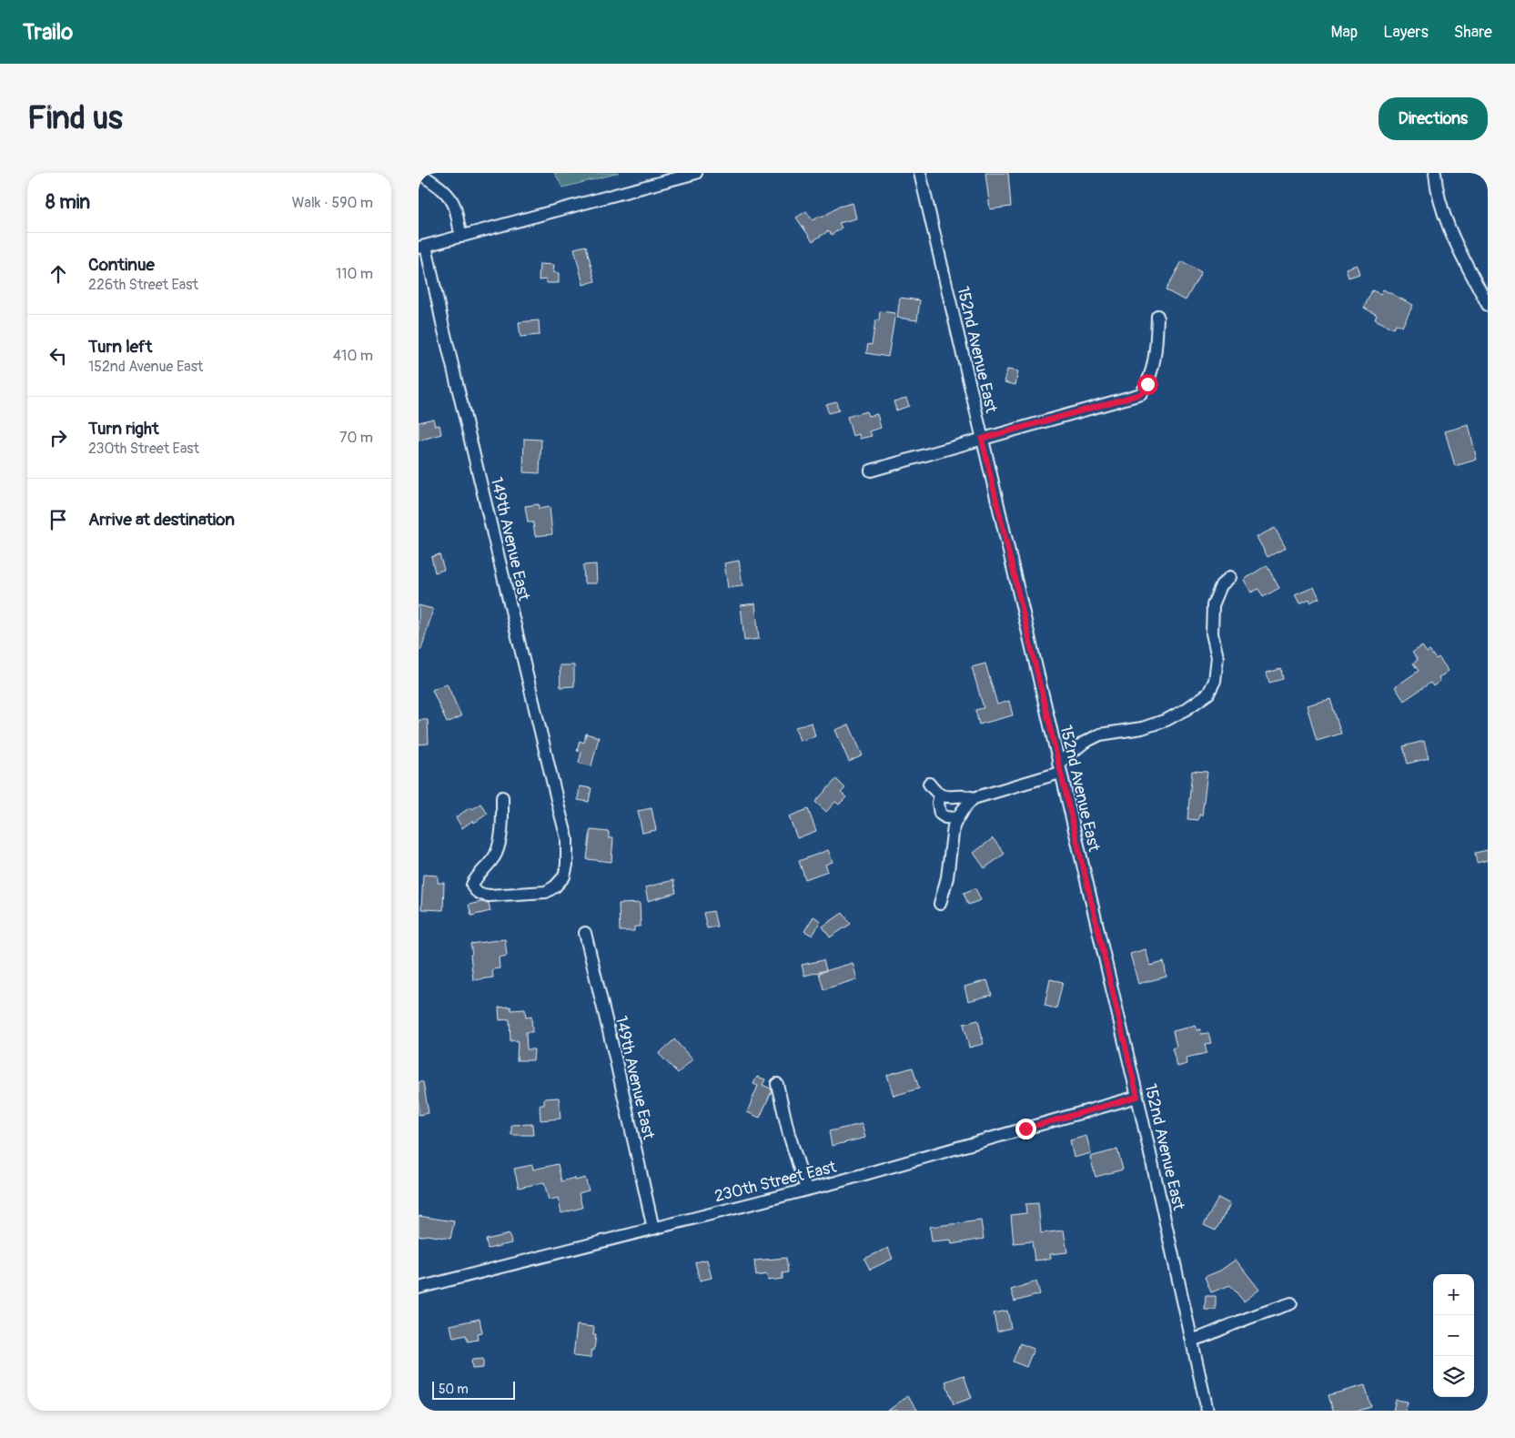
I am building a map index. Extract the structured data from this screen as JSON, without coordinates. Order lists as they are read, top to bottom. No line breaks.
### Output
{"streets":{"street":["152nd Avenue East","149th Avenue East","230th Street East"]},"crossings":[["152nd Avenue East","230th Street East"],["149th Avenue East","230th Street East"]],"scale_bar":"50 m","page":{"header":"Trailo","nav":["Map","Layers","Share"],"buttons":"Directions","title":"Find us","heading":["8 min","Walk · 590 m"],"list":[["Continue","226th Street East","110 m"],["Turn left","152nd Avenue East","410 m"],["Turn right","230th Street East","70 m"],"Arrive at destination"],"map_buttons":["+","−"],"scale":"50 m"}}
